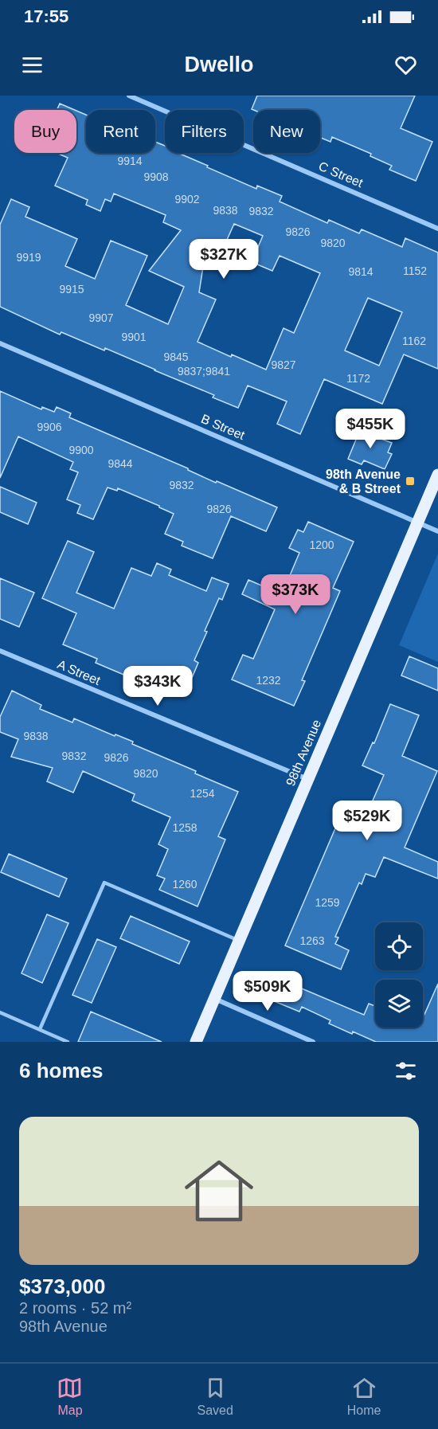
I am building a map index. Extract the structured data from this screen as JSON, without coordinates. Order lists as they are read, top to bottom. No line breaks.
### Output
{"streets":{"main road":["98th Avenue"],"street":["C Street","B Street","A Street"]},"crossings":[["B Street","98th Avenue"],["A Street","98th Avenue"]],"places":{"transit":["98th Avenue & B Street"]},"house_numbers":["9914","9908","9902","9838","9832","9826","9820","9919","1152","9814","9915","9907","9901","1162","9845","9827","9837;9841","1172","9906","9900","9844","9832","9826","1200","1232","9838","9832","9826","9820","1254","1258","1260","1259","1263"],"page":{"status":"17:55","header":"Dwello","chip":["Buy","Rent","Filters","New"],"price":["$327K","$455K","$373K","$343K","$529K","$509K"],"heading":"6 homes","list":[{"name":"$373,000","note":"2 rooms · 52 m² · 98th Avenue"}],"tabs":["Map","Saved","Home"]}}
